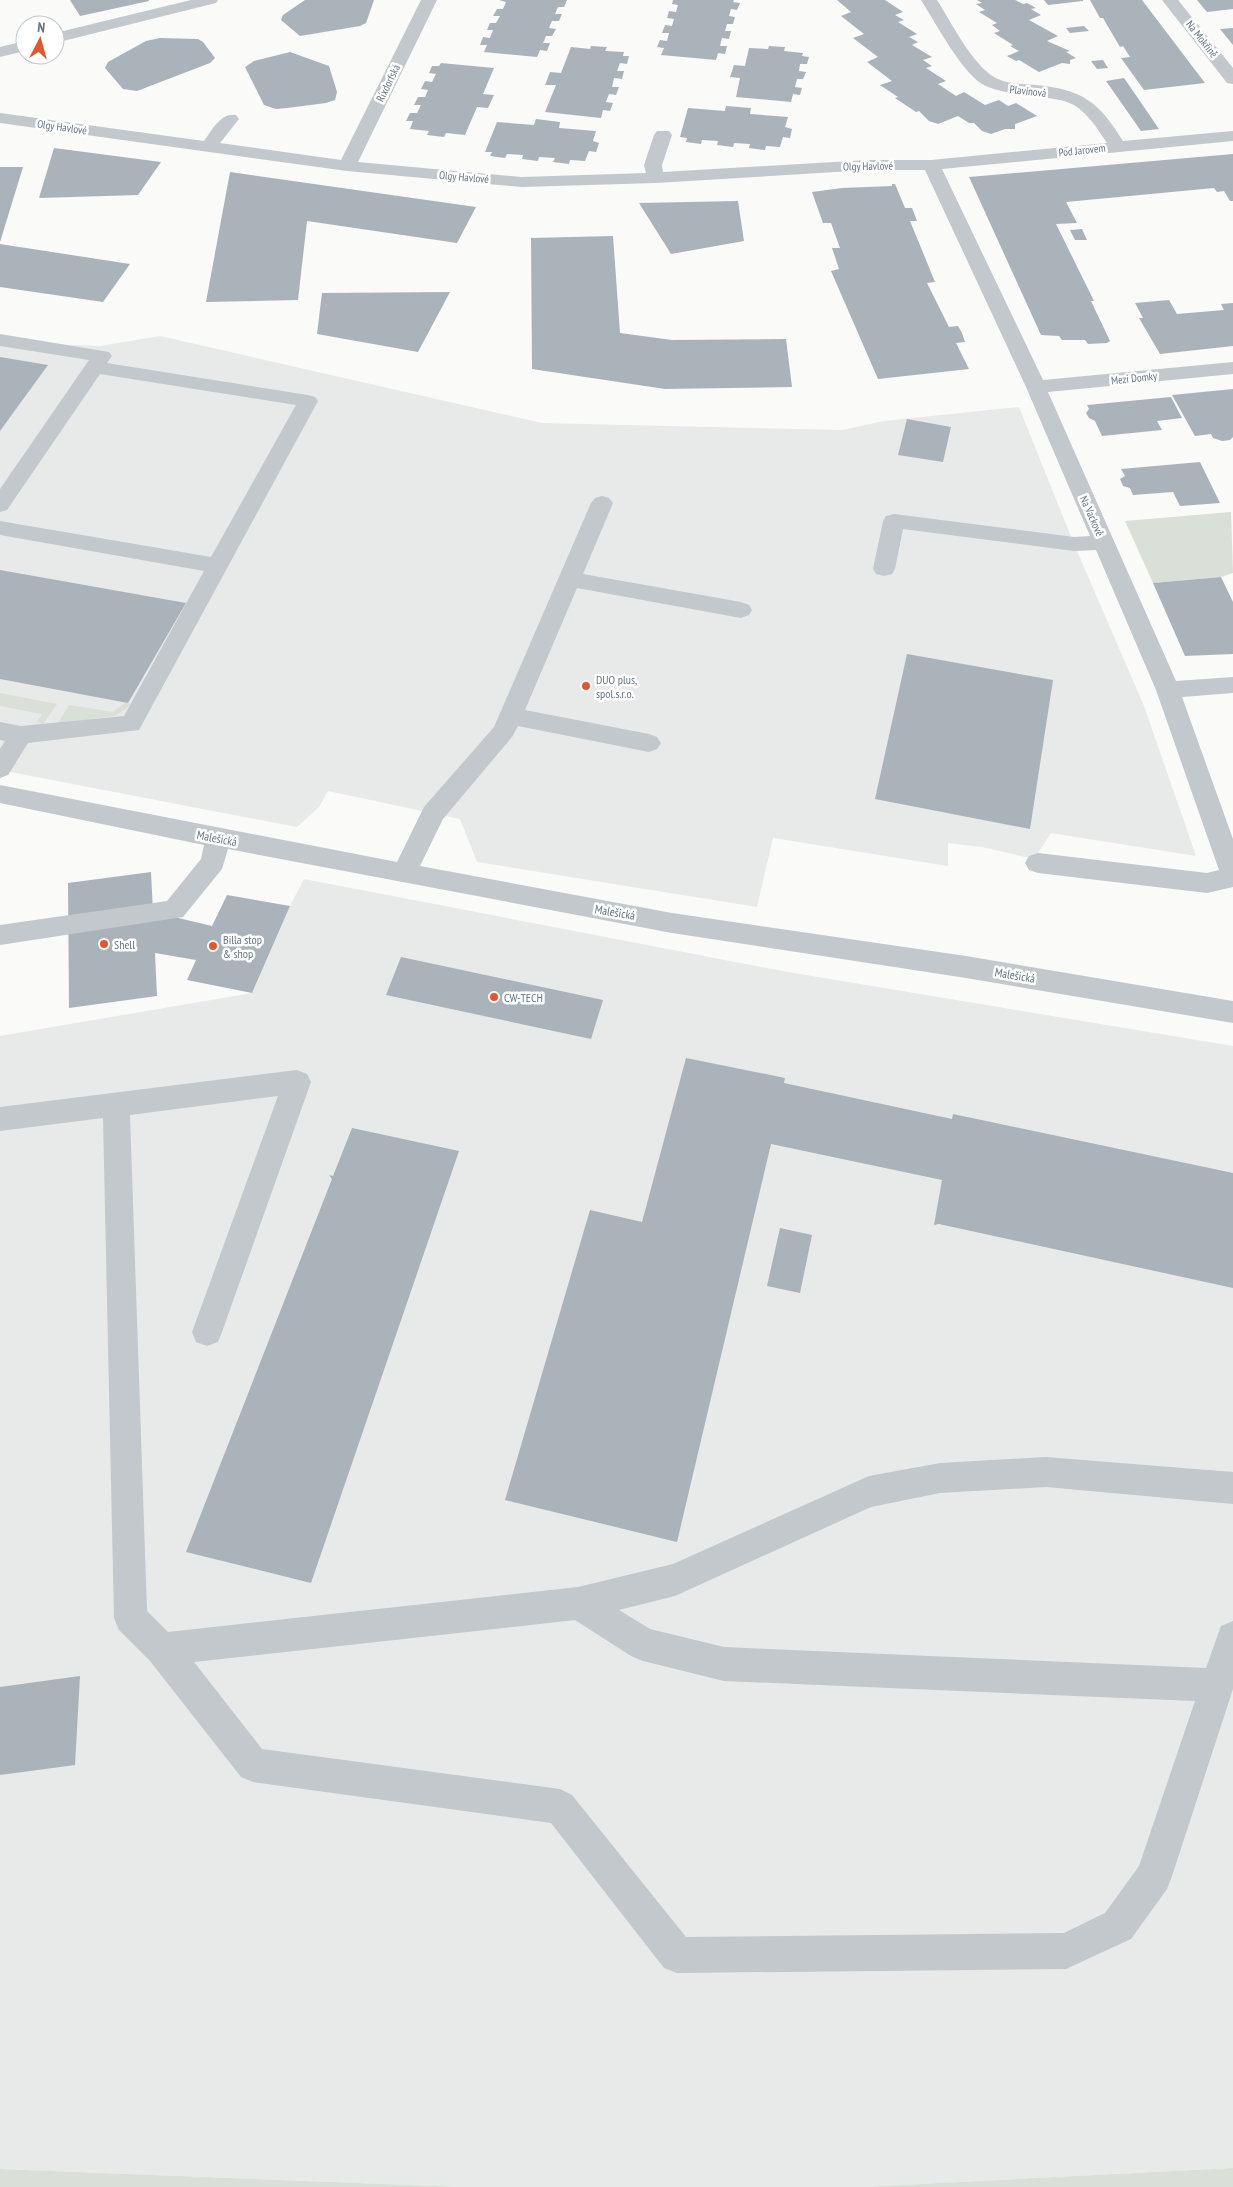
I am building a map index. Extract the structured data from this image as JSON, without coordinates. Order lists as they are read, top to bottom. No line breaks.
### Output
{"streets":{"street":["Na Mokřině","Rixdorfská","Plavínová","Olgy Havlové","Pod Jarovem","Mezi Domky","Na Vackově","Malešická"]},"crossings":[["Rixdorfská","Olgy Havlové"],["Plavínová","Pod Jarovem"],["Olgy Havlové","Pod Jarovem"],["Olgy Havlové","Na Vackově"],["Pod Jarovem","Na Vackově"],["Mezi Domky","Na Vackově"]],"places":["DUO plus, spol.s.r.o.","Shell","Billa stop & shop","CW-TECH"],"north":"top"}
